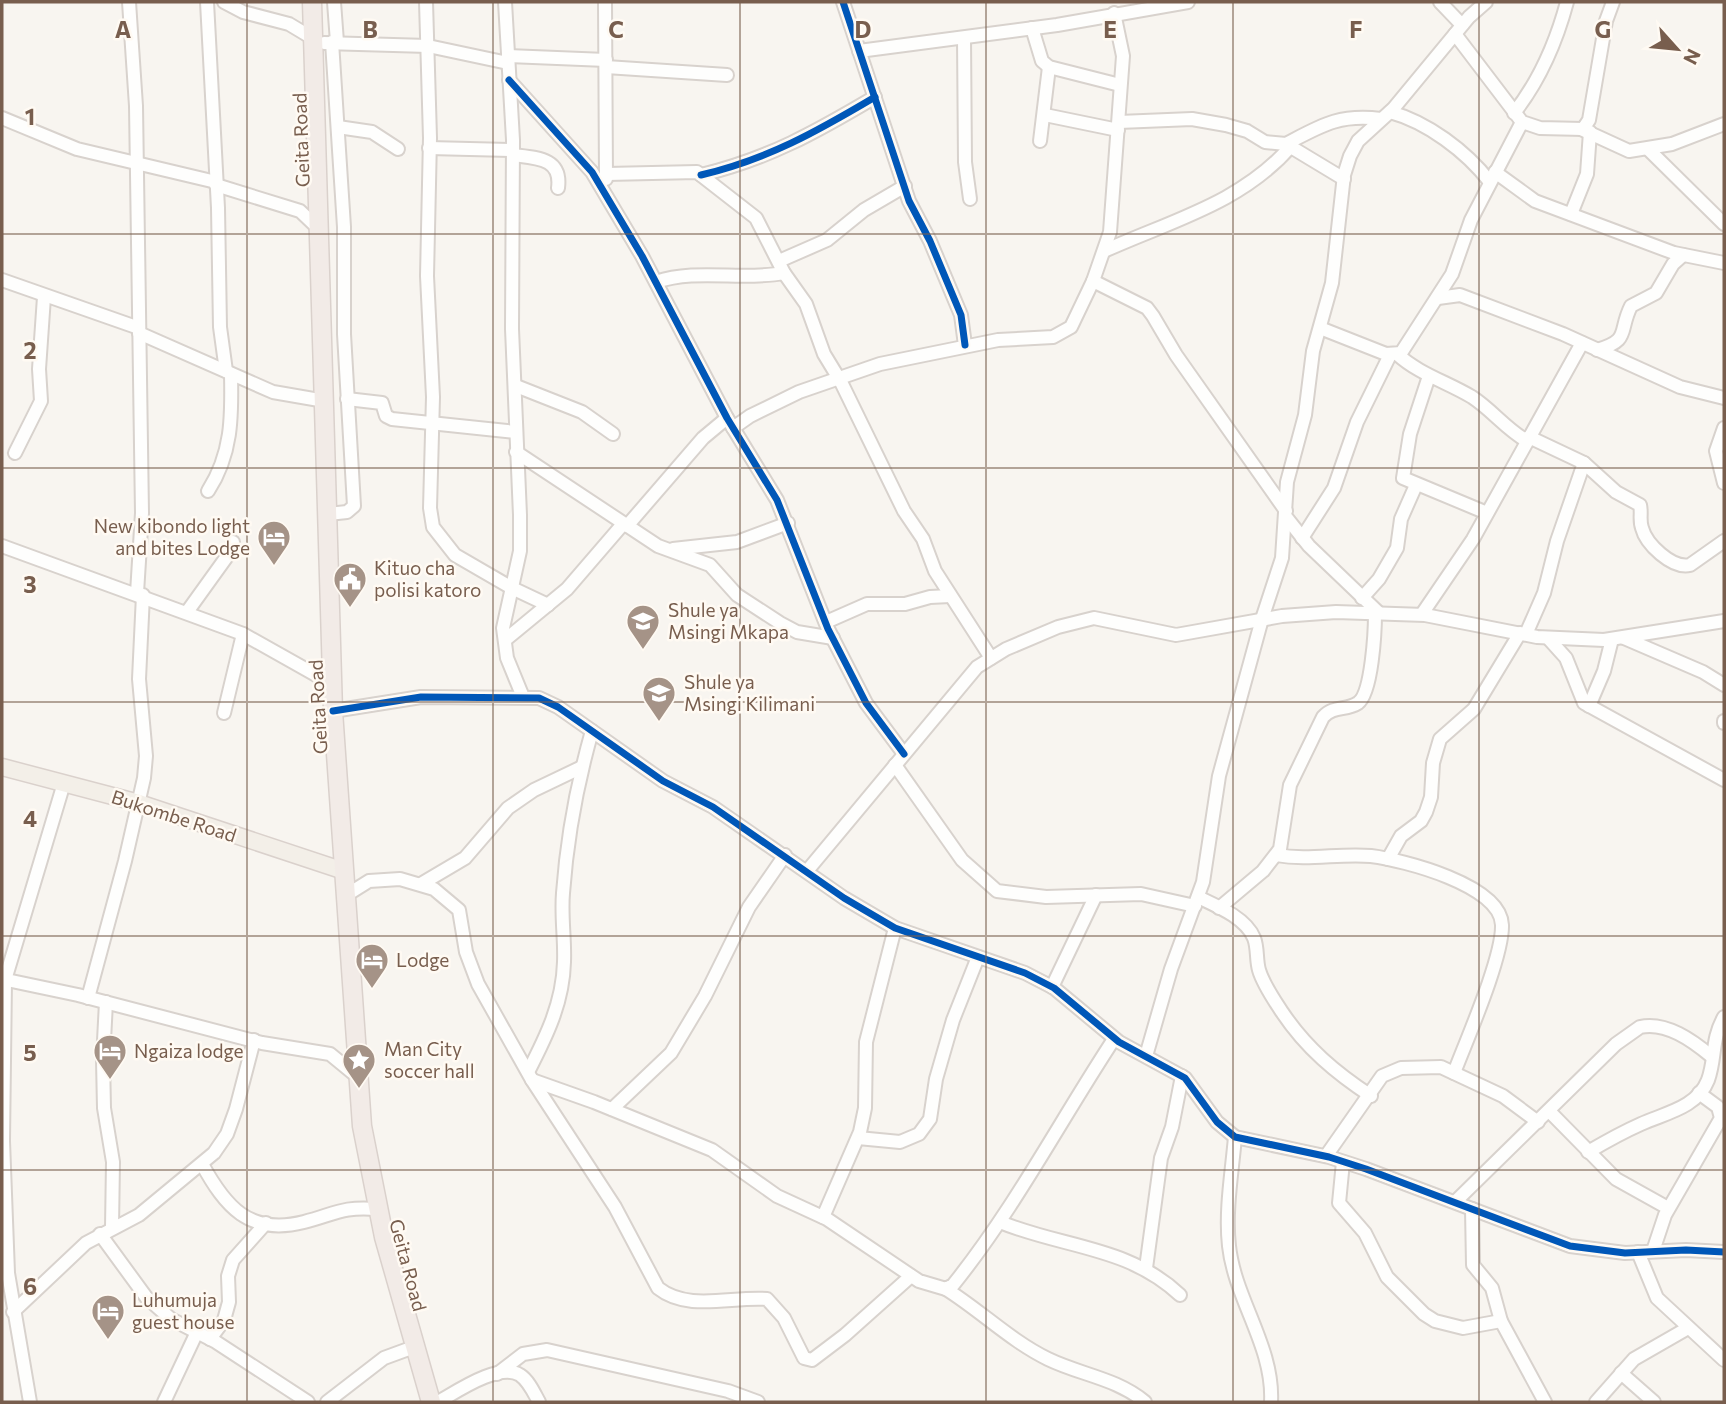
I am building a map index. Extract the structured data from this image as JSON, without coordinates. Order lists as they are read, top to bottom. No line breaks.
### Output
{"streets":{"highway":["Geita Road"],"main road":["Bukombe Road"]},"crossings":[["Geita Road","Bukombe Road"]],"places":{"hotel":["New kibondo light and bites Lodge","Lodge","Ngaiza lodge","Luhumuja guest house"],"public building":["Kituo cha polisi katoro"],"school or university":["Shule ya Msingi Mkapa","Shule ya Msingi Kilimani"],"place":["Man City soccer hall"]},"north":"bottom right","grid":{"columns":["A","B","C","D","E","F","G"],"rows":["1","2","3","4","5","6"]}}
